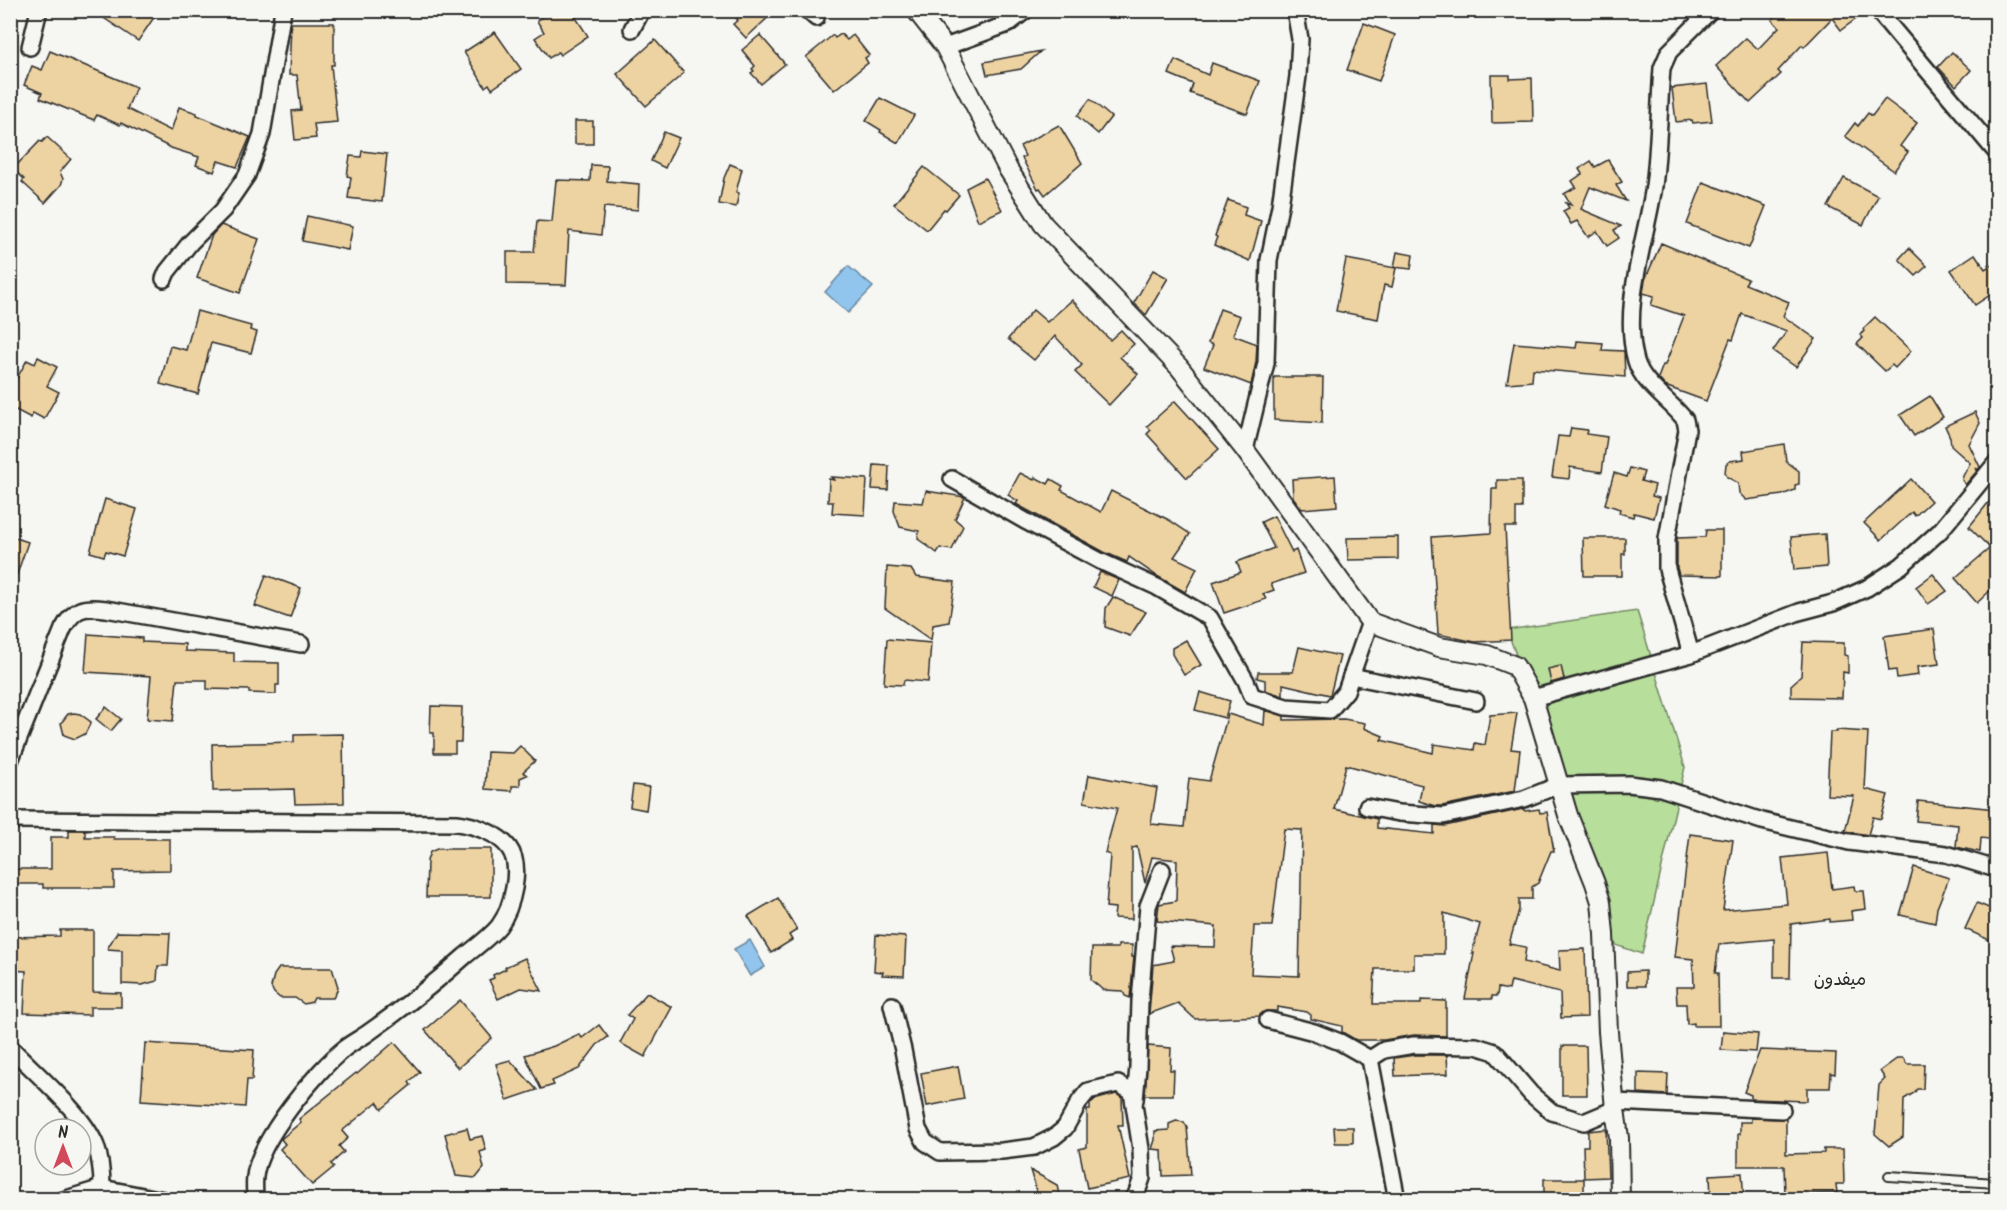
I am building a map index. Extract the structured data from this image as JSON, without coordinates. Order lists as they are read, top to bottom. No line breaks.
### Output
{"districts":["ميفدون"],"north":"top"}
